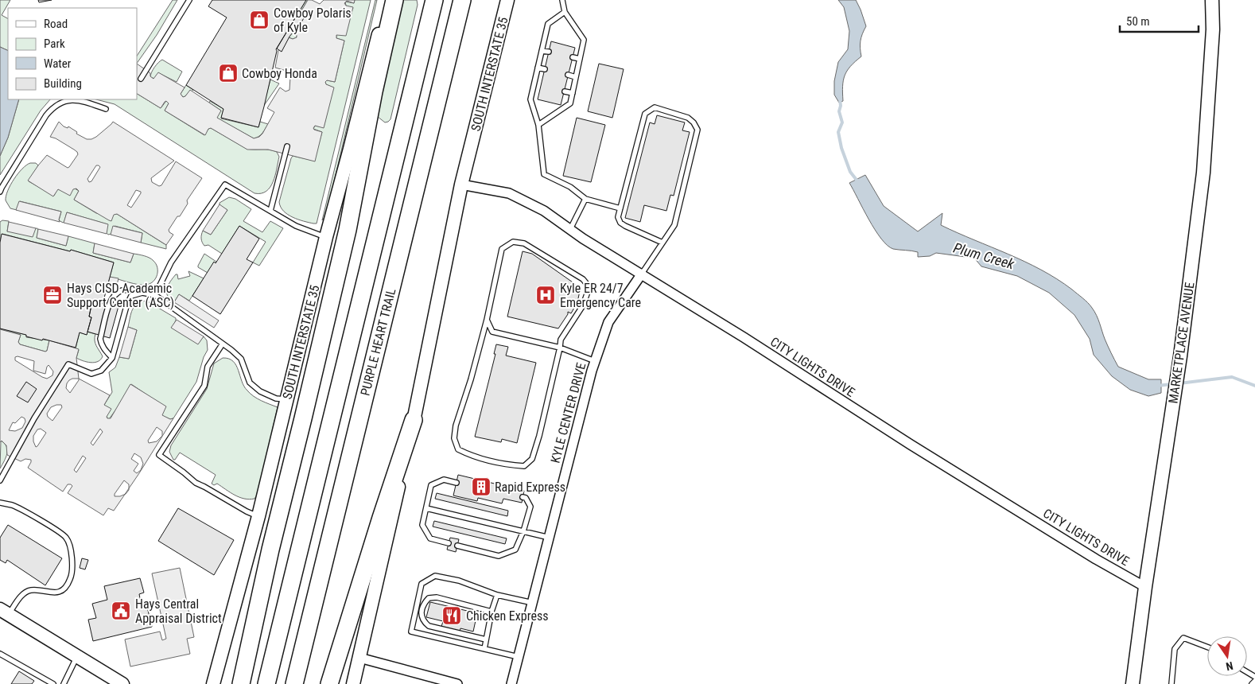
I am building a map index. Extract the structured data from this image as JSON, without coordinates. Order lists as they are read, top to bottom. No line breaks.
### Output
{"streets":{"highway":["PURPLE HEART TRAIL"],"main road":["SOUTH INTERSTATE 35","MARKETPLACE AVENUE"],"street":["CITY LIGHTS DRIVE","KYLE CENTER DRIVE"]},"crossings":[["SOUTH INTERSTATE 35","CITY LIGHTS DRIVE"],["MARKETPLACE AVENUE","CITY LIGHTS DRIVE"],["CITY LIGHTS DRIVE","KYLE CENTER DRIVE"]],"water":["Plum Creek"],"places":{"shop":["Cowboy Polaris of Kyle","Cowboy Honda"],"office":["Hays CISD Academic Support Center (ASC)"],"hospital":["Kyle ER 24/7 Emergency Care"],"building":["Rapid Express"],"public building":["Hays Central Appraisal District"],"restaurant":["Chicken Express"]},"legend":["Road","Park","Water","Building"],"scale_bar":"50 m","north":"bottom"}
